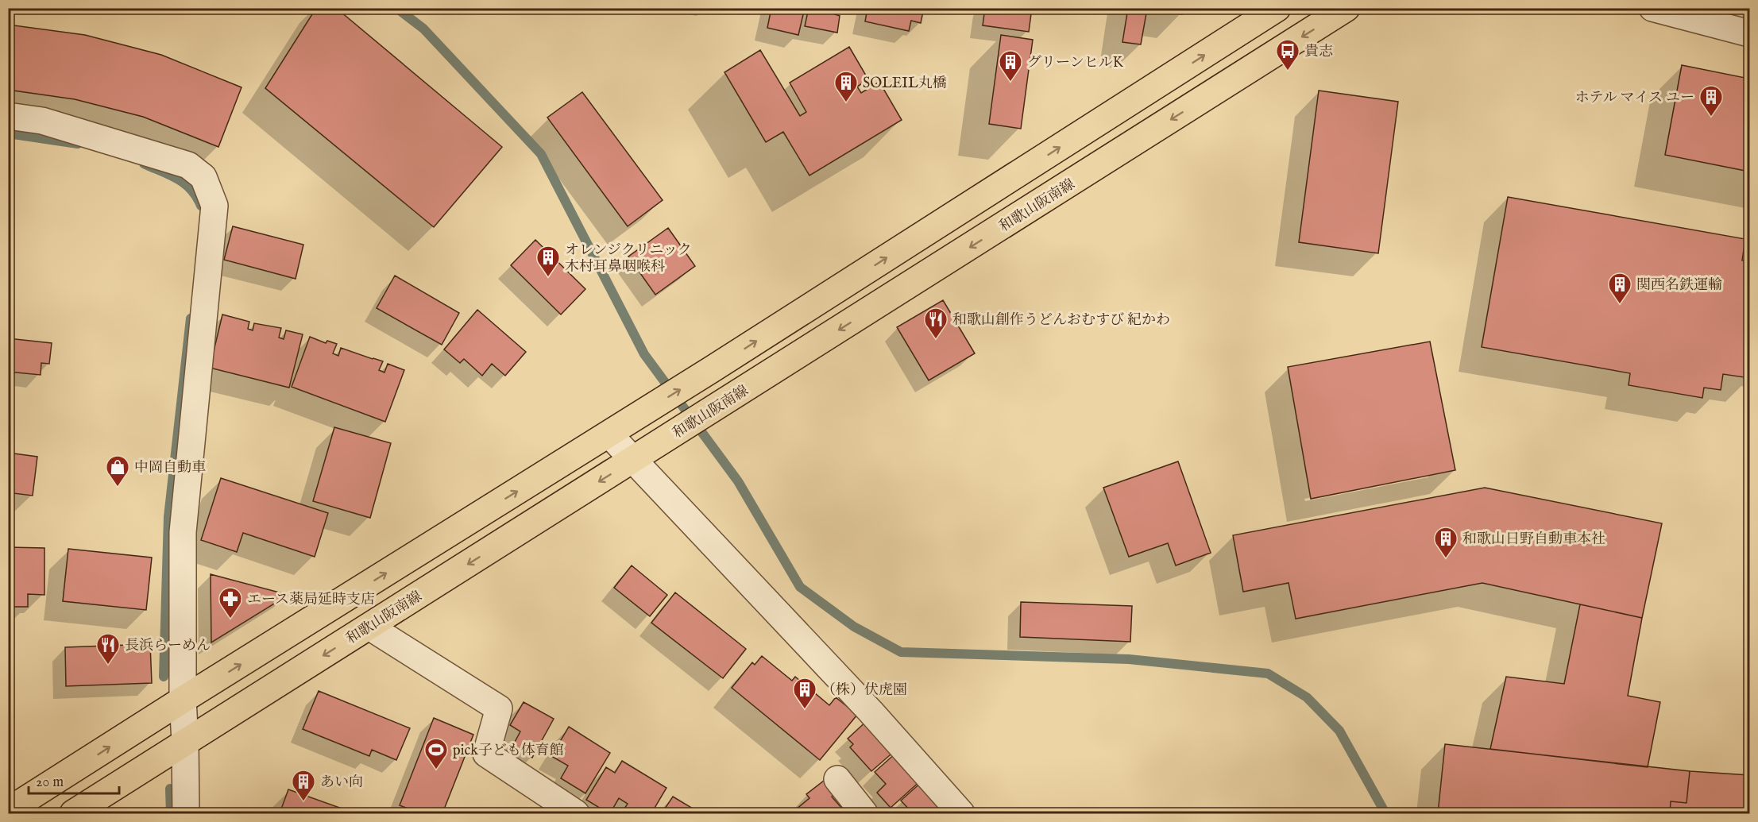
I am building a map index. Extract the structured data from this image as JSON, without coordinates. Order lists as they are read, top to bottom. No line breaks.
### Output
{"streets":{"main road":["和歌山阪南線"]},"places":{"bus stop":["貴志"],"building":["グリーンヒルK","SOLEIL丸橋","ホテル マイス ユー","オレンジクリニック 木村耳鼻咽喉科","関西名鉄運輸","和歌山日野自動車本社","（株）伏虎園","あい向"],"restaurant":["和歌山創作うどんおむすび 紀かわ","長浜らーめん"],"shop":["中岡自動車"],"pharmacy":["エース薬局延時支店"],"sports":["pick子ども体育館"]},"scale_bar":"20 m"}
